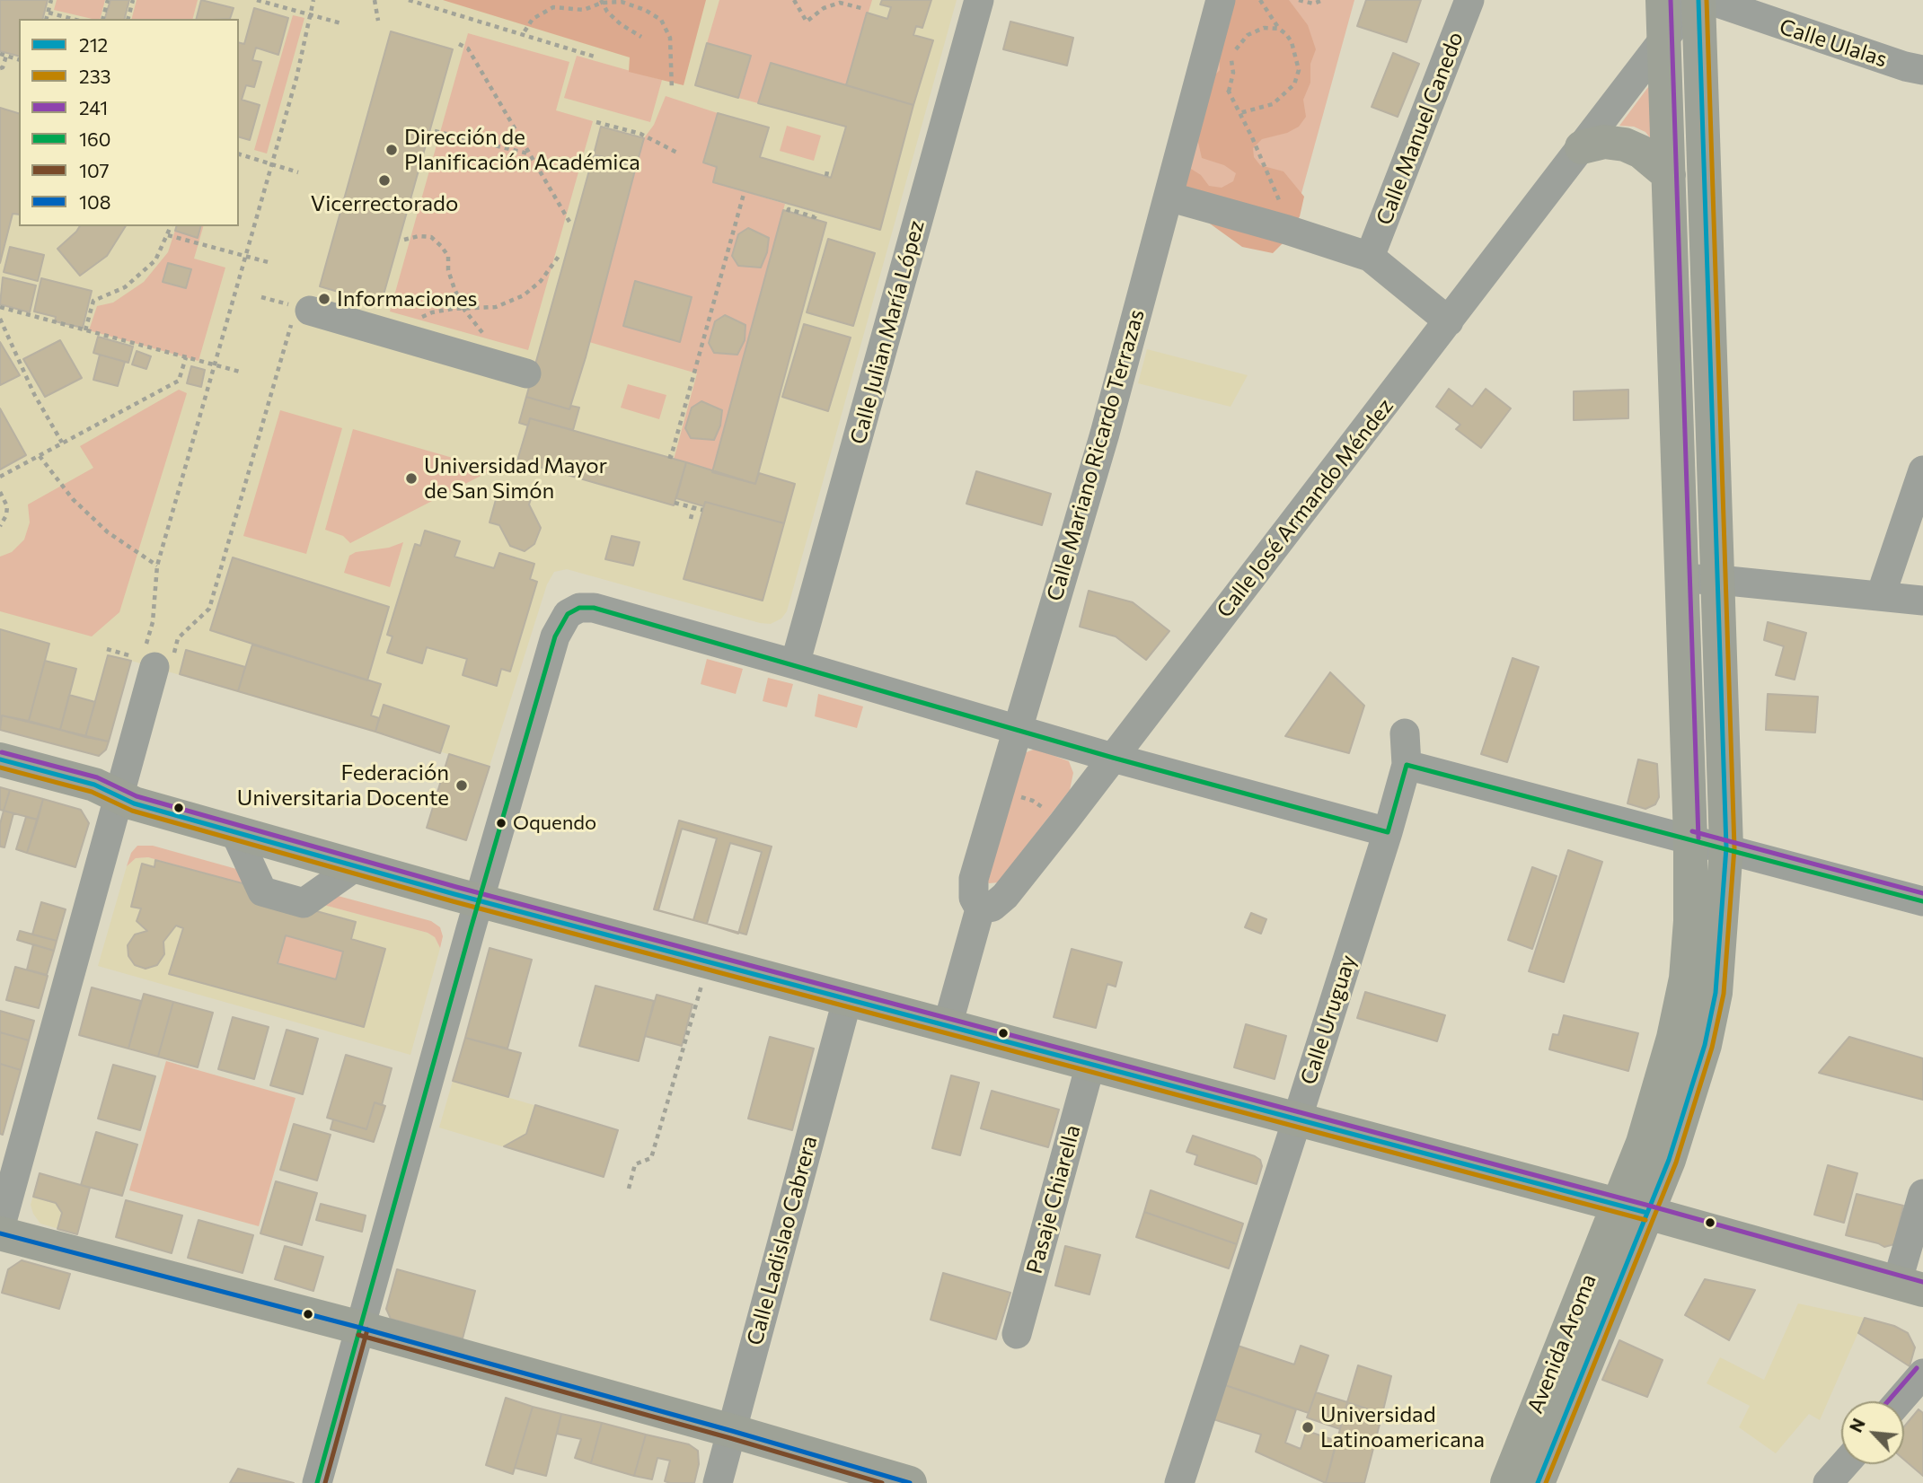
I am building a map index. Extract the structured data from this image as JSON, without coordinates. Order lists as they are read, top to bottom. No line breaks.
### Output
{"streets":{"main road":["Avenida Aroma"],"street":["Calle Ulalas","Calle Manuel Canedo","Calle Julian María López","Calle Mariano Ricardo Terrazas","Calle José Armando Méndez","Calle Uruguay","Pasaje Chiarella","Calle Ladislao Cabrera"]},"crossings":[["Calle Mariano Ricardo Terrazas","Calle José Armando Méndez"]],"places":["Dirección de Planificación Académica","Vicerrectorado","Informaciones","Universidad Mayor de San Simón","Federación Universitaria Docente","Oquendo","Universidad Latinoamericana"],"lines":["transit line 212","transit line 233","transit line 241","transit line 160","transit line 108","transit line 107"],"legend":["212","233","241","160","107","108"],"north":"top left"}
